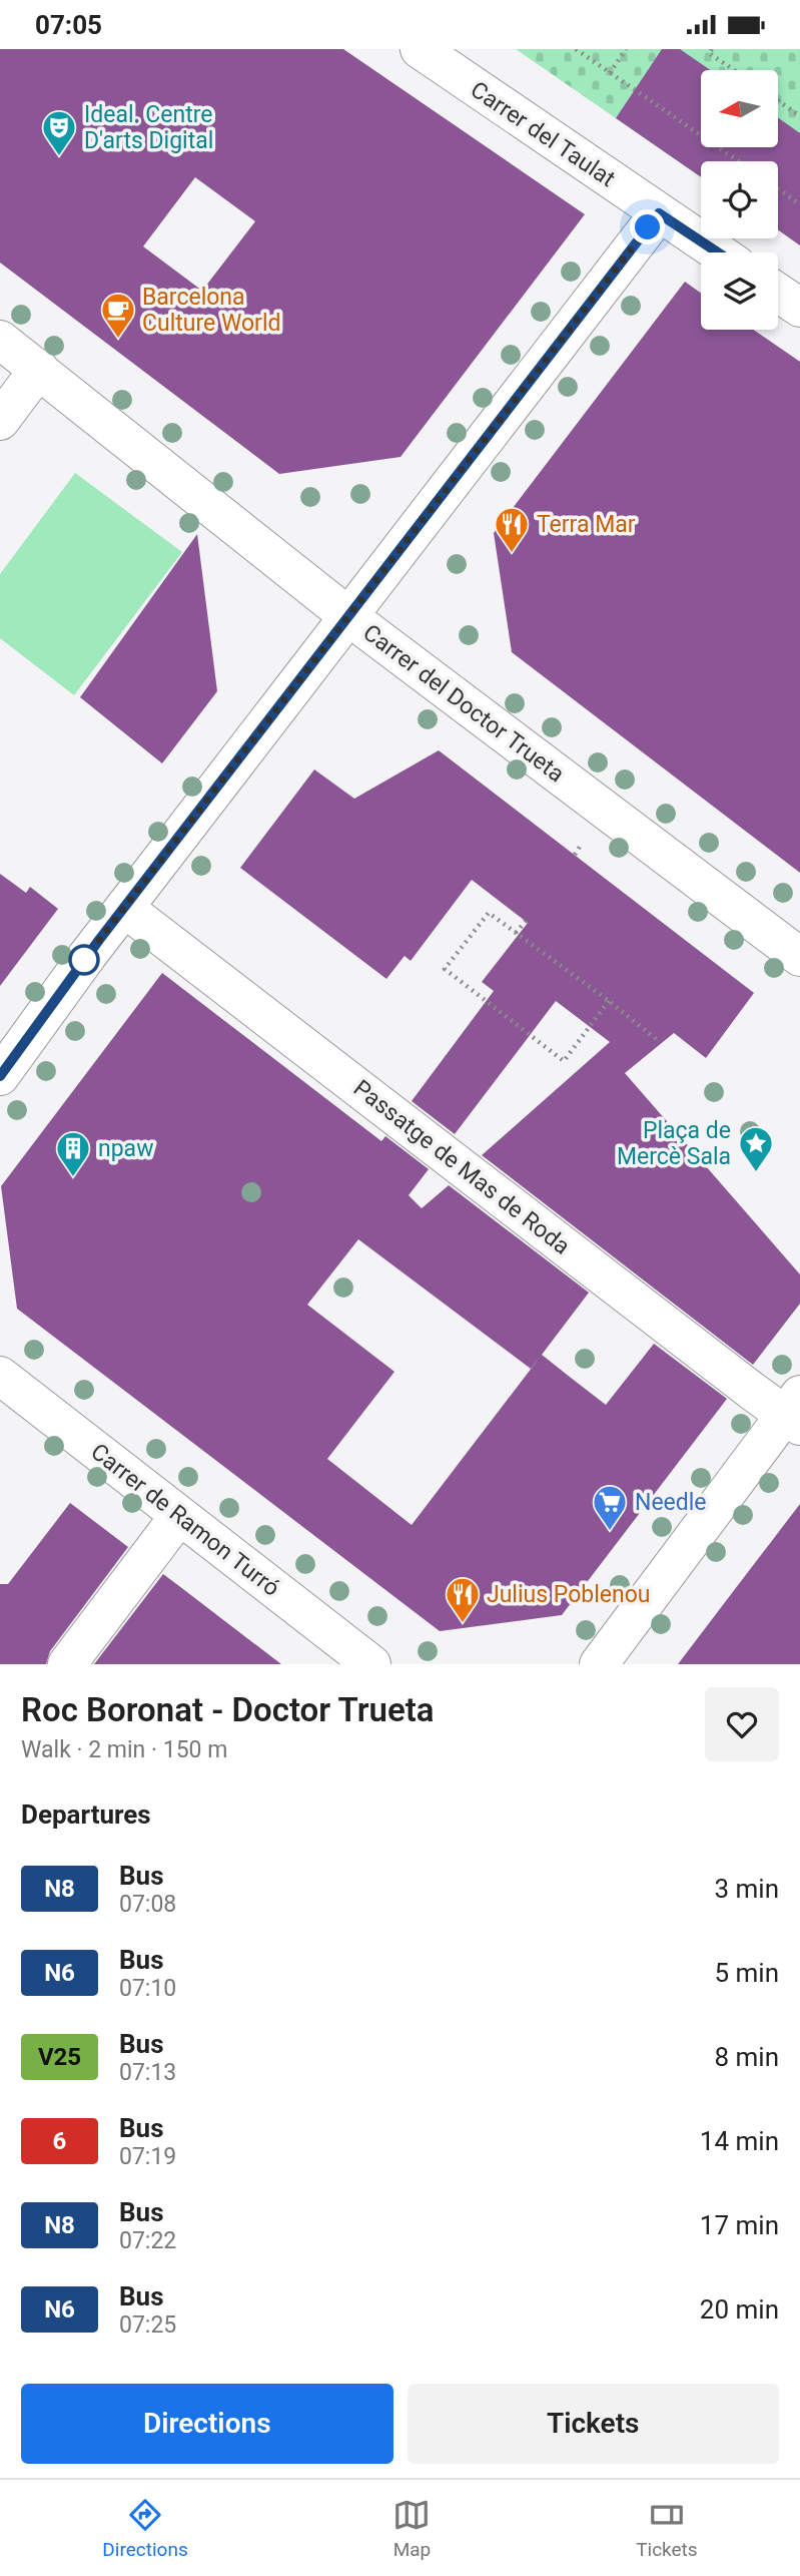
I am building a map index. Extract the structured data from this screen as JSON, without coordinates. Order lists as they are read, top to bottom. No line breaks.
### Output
{"streets":{"street":["Carrer del Taulat","Carrer del Doctor Trueta","Passatge de Mas de Roda","Carrer de Ramon Turró"]},"places":{"theatre":["Ideal. Centre D'arts Digital"],"cafe":["Barcelona Culture World"],"restaurant":["Terra Mar","Julius Poblenou"],"place":["Plaça de Mercè Sala"],"building":["npaw"],"supermarket":["Needle"]},"lines":["bus line N8"],"north":"left","page":{"status":"07:05","heading":[["Roc Boronat - Doctor Trueta","Walk · 2 min · 150 m"],"Departures"],"list":[{"mark":"N8","name":"Bus","note":"07:08","value":"3 min"},{"mark":"N6","name":"Bus","note":"07:10","value":"5 min"},{"mark":"V25","name":"Bus","note":"07:13","value":"8 min"},{"mark":"6","name":"Bus","note":"07:19","value":"14 min"},{"mark":"N8","name":"Bus","note":"07:22","value":"17 min"},{"mark":"N6","name":"Bus","note":"07:25","value":"20 min"}],"buttons":["Directions","Tickets"],"tabs":["Directions","Map","Tickets"]}}
